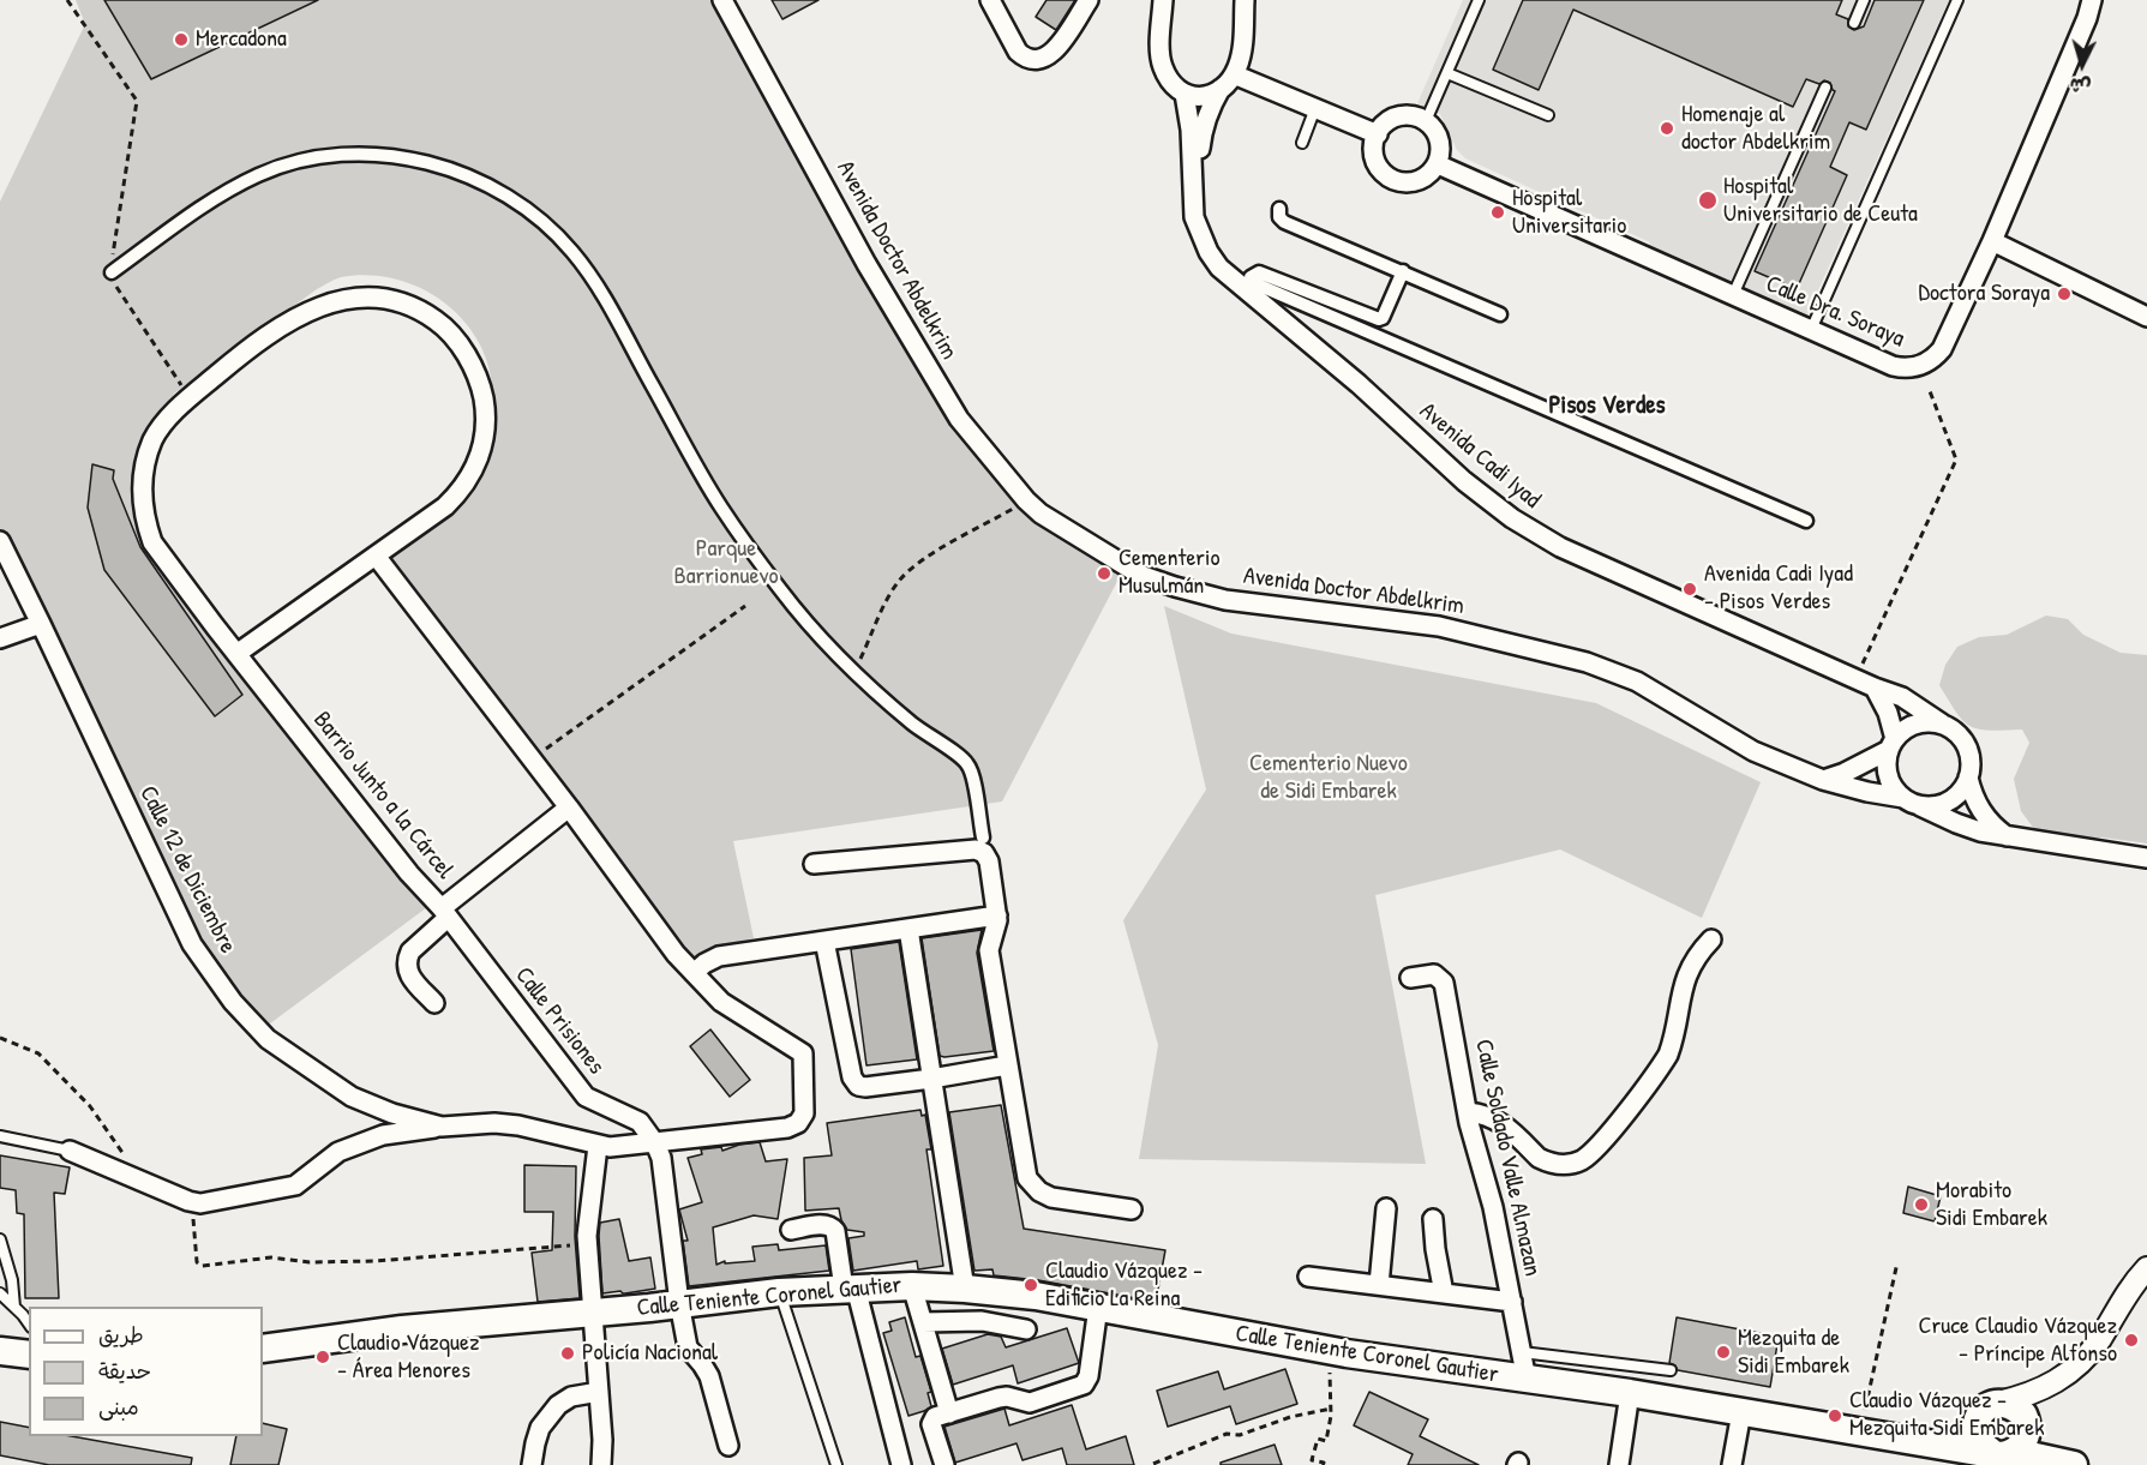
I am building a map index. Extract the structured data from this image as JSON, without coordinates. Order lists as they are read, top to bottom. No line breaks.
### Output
{"streets":{"main road":["Calle Teniente Coronel Gautier"],"street":["Avenida Doctor Abdelkrim","Calle Dra. Soraya","Avenida Cadi Iyad","Barrio Junto a la Cárcel","Calle 12 de Diciembre","Calle Prisiones","Calle Soldado Valle Almazan"]},"crossings":[["Avenida Doctor Abdelkrim","Avenida Cadi Iyad"],["Barrio Junto a la Cárcel","Calle Prisiones"],["Calle 12 de Diciembre","Calle Prisiones"],["Calle Soldado Valle Almazan","Calle Teniente Coronel Gautier"]],"districts":["Pisos Verdes"],"parks":["Parque Barrionuevo","Cementerio Nuevo de Sidi Embarek"],"places":["Mercadona","Homenaje al doctor Abdelkrim","Hospital Universitario de Ceuta","Hospital Universitario","Doctora Soraya","Cementerio Musulmán","Avenida Cadi Iyad - Pisos Verdes","Morabito Sidi Embarek","Claudio Vázquez - Edificio La Reina","Cruce Claudio Vázquez - Príncipe Alfonso","Mezquita de Sidi Embarek","Policía Nacional","Claudio Vázquez - Área Menores","Claudio Vázquez - Mezquita Sidi Embarek"],"legend":["طريق","حديقة","مبنى"],"north":"bottom"}
